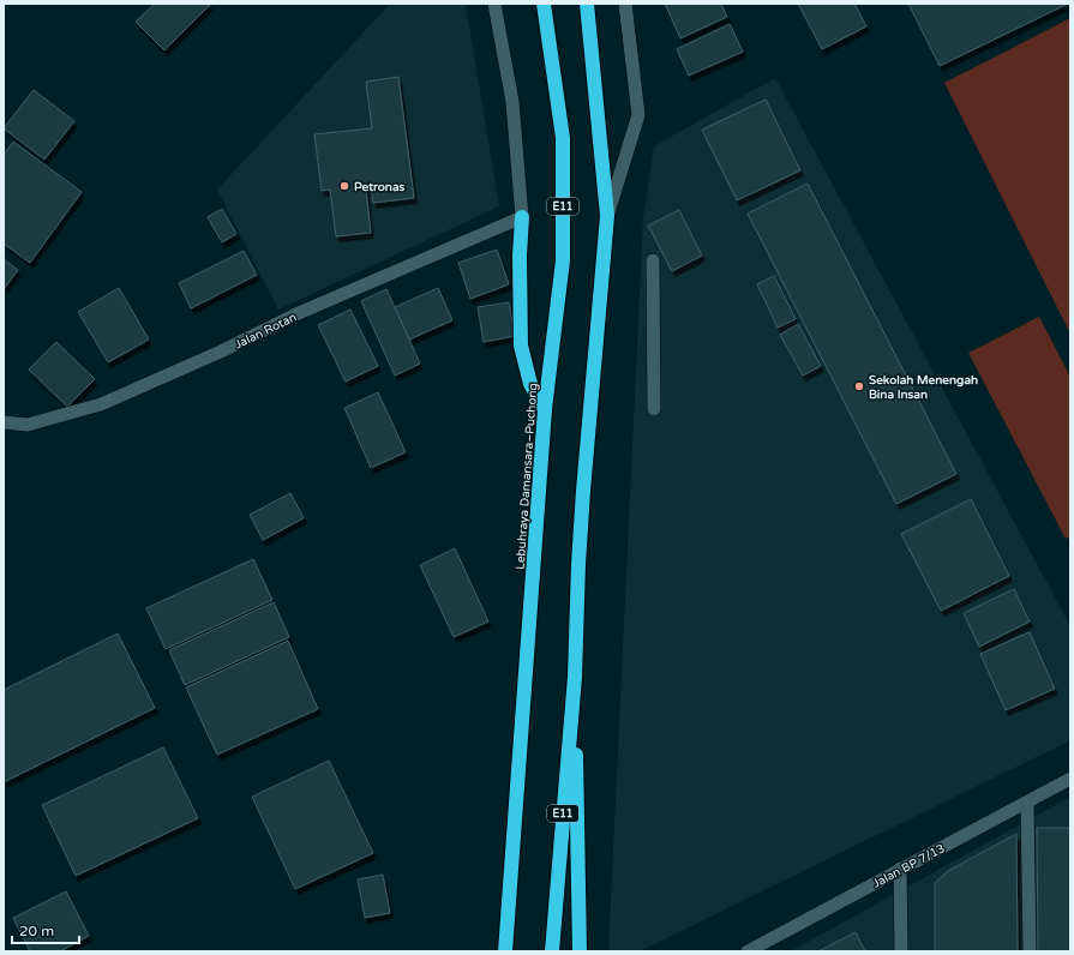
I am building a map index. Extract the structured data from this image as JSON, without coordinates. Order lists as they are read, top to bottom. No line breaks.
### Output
{"streets":{"highway":["E11","Lebuhraya Damansara–Puchong"],"street":["Jalan Rotan","Jalan BP 7/13"]},"places":["Petronas","Sekolah Menengah Bina Insan"],"scale_bar":"20 m"}
